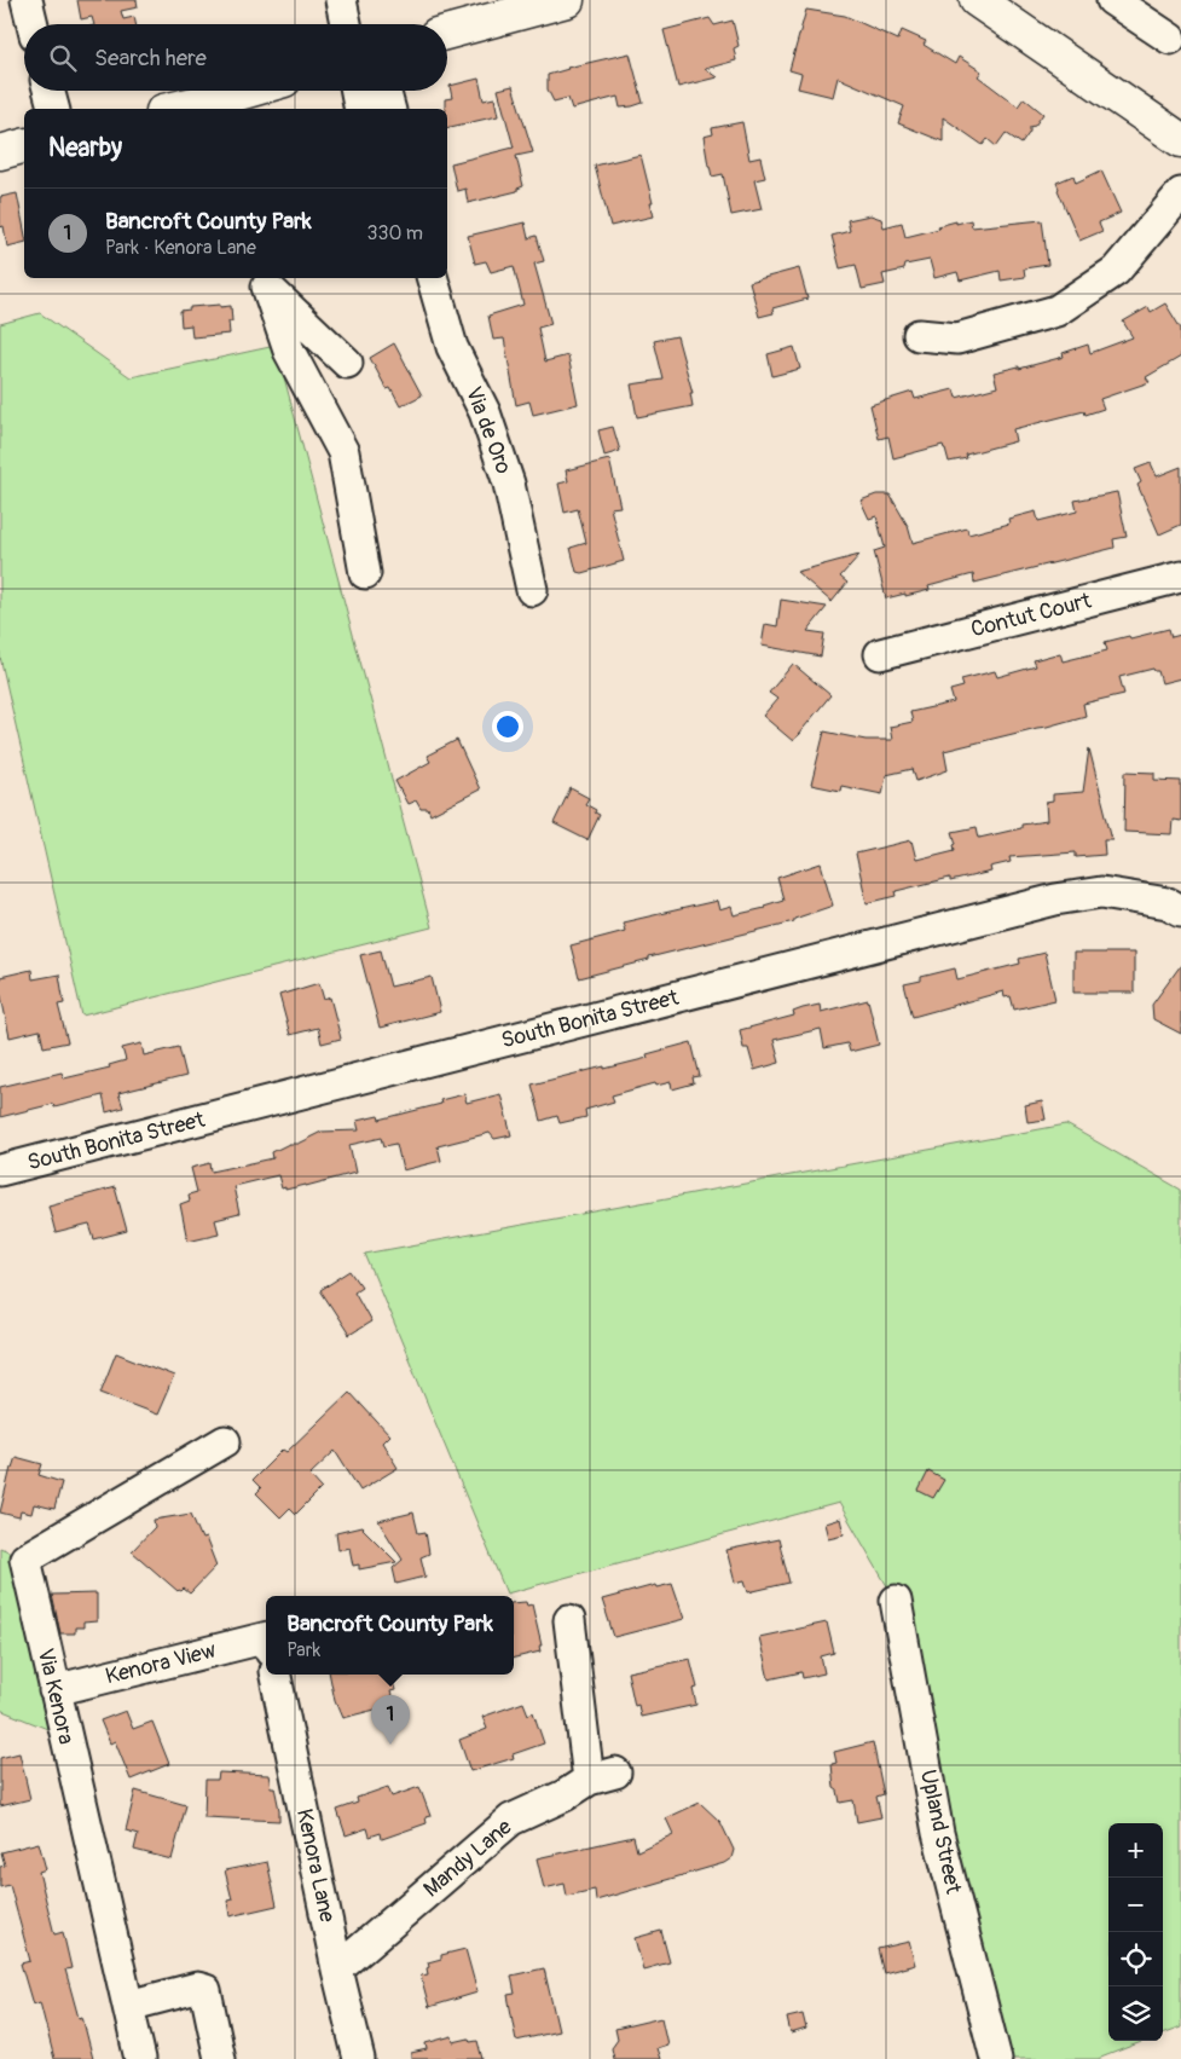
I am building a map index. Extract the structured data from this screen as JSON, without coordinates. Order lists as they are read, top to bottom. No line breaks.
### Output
{"streets":{"street":["Via de Oro","Contut Court","South Bonita Street","Kenora View","Via Kenora","Upland Street","Mandy Lane","Kenora Lane"]},"crossings":[["Kenora View","Via Kenora"],["Mandy Lane","Kenora Lane"]],"page":{"search":"Search here","heading":"Nearby","list":[{"mark":"1","name":"Bancroft County Park","note":"Park · Kenora Lane","value":"330 m"}],"popup":["Bancroft County Park","Park"],"pins":"1","map_buttons":["+","−"]}}
